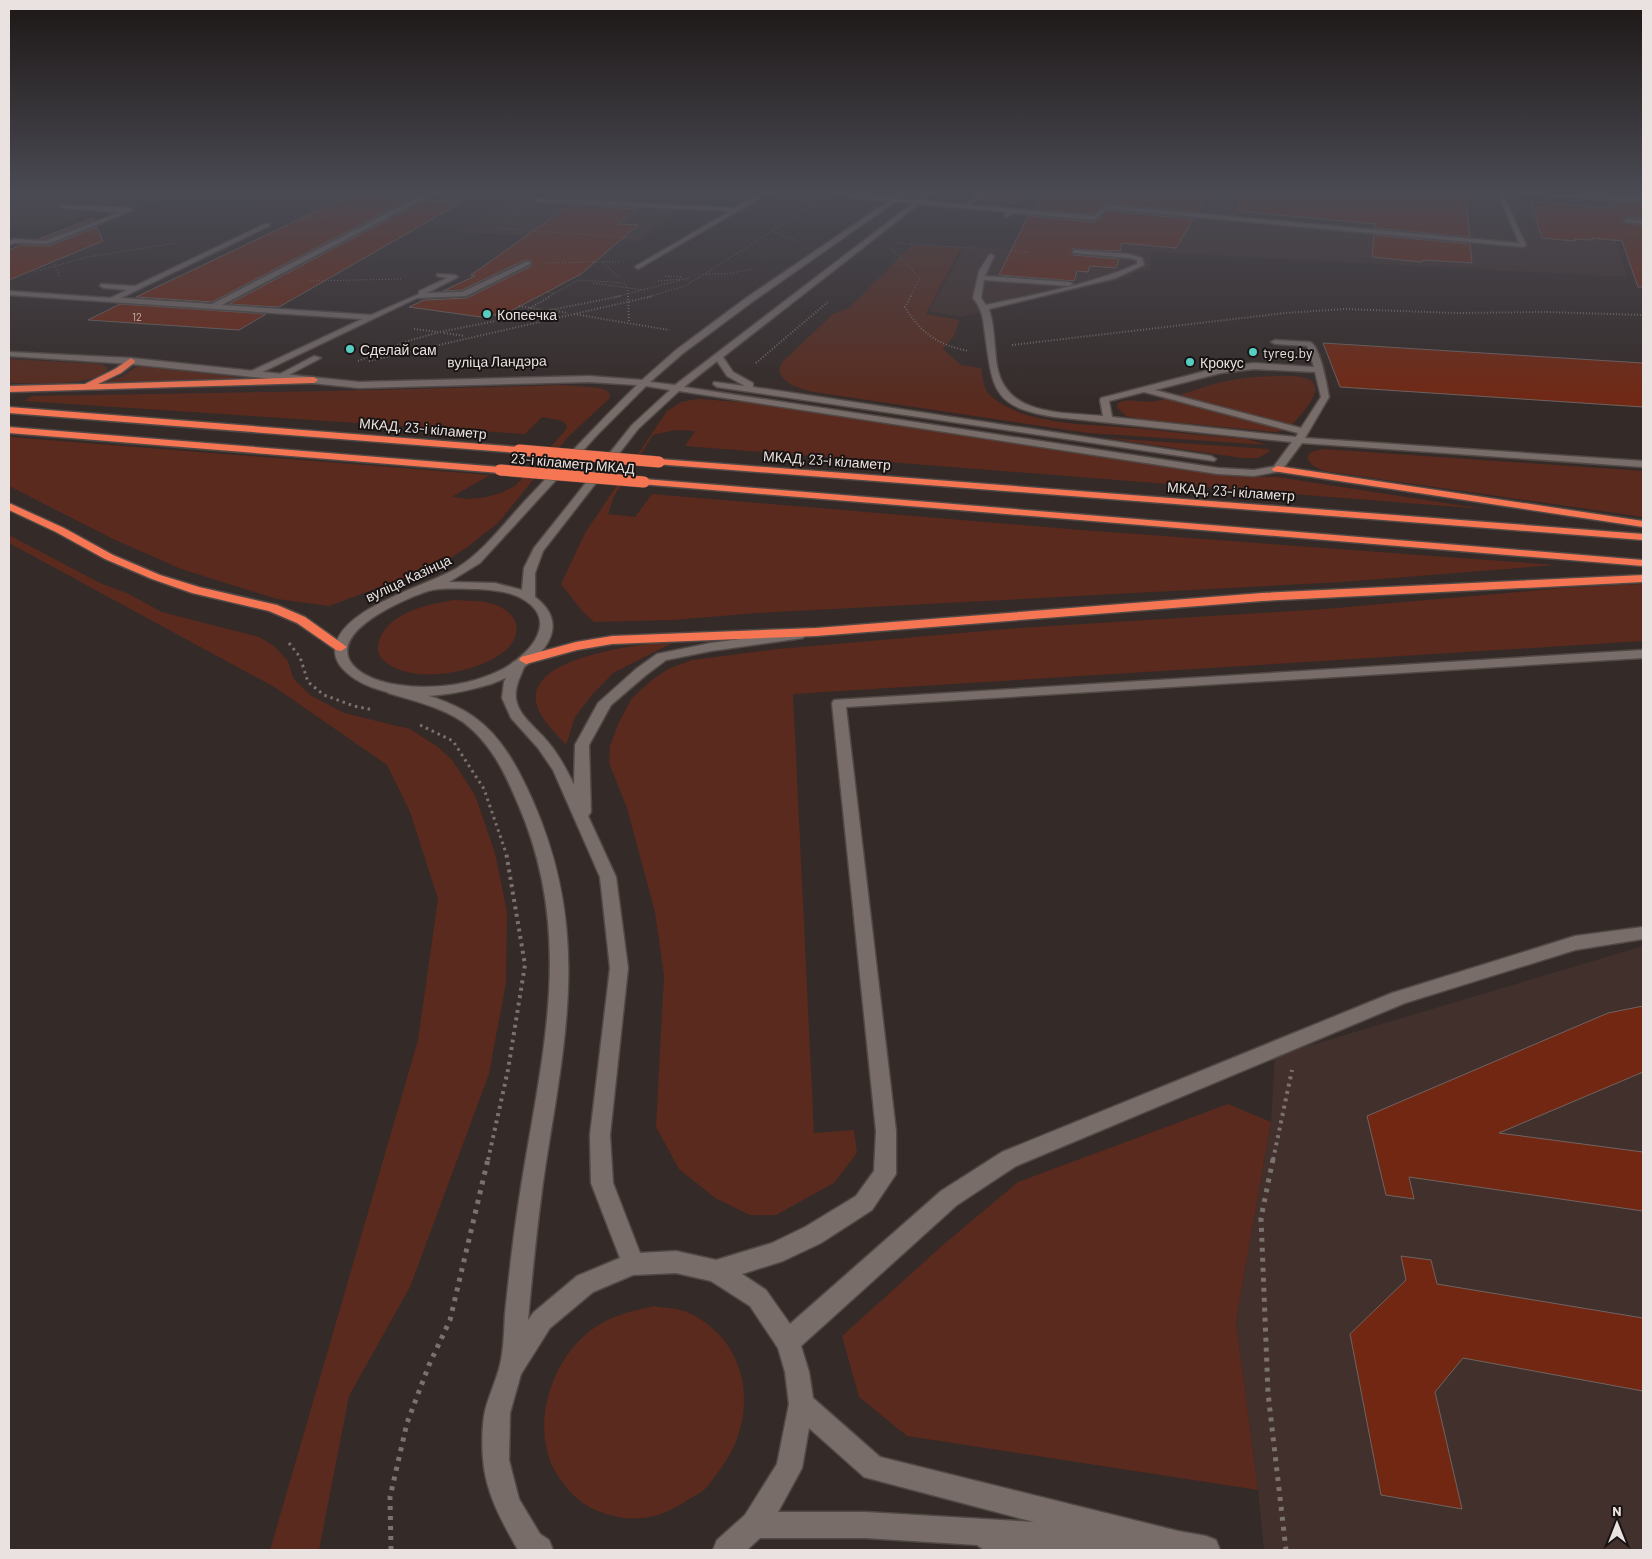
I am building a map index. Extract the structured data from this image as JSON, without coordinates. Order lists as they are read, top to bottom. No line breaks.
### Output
{"streets":{"highway":["МКАД, 23-і кіламетр","23-і кіламетр МКАД"],"main road":["вуліца Ландэра","вуліца Казінца"]},"crossings":[["вуліца Ландэра","вуліца Казінца"]],"places":["Копеечка","Сделай сам","tyreg.by","Крокус"],"house_numbers":["12"],"north":"top"}
